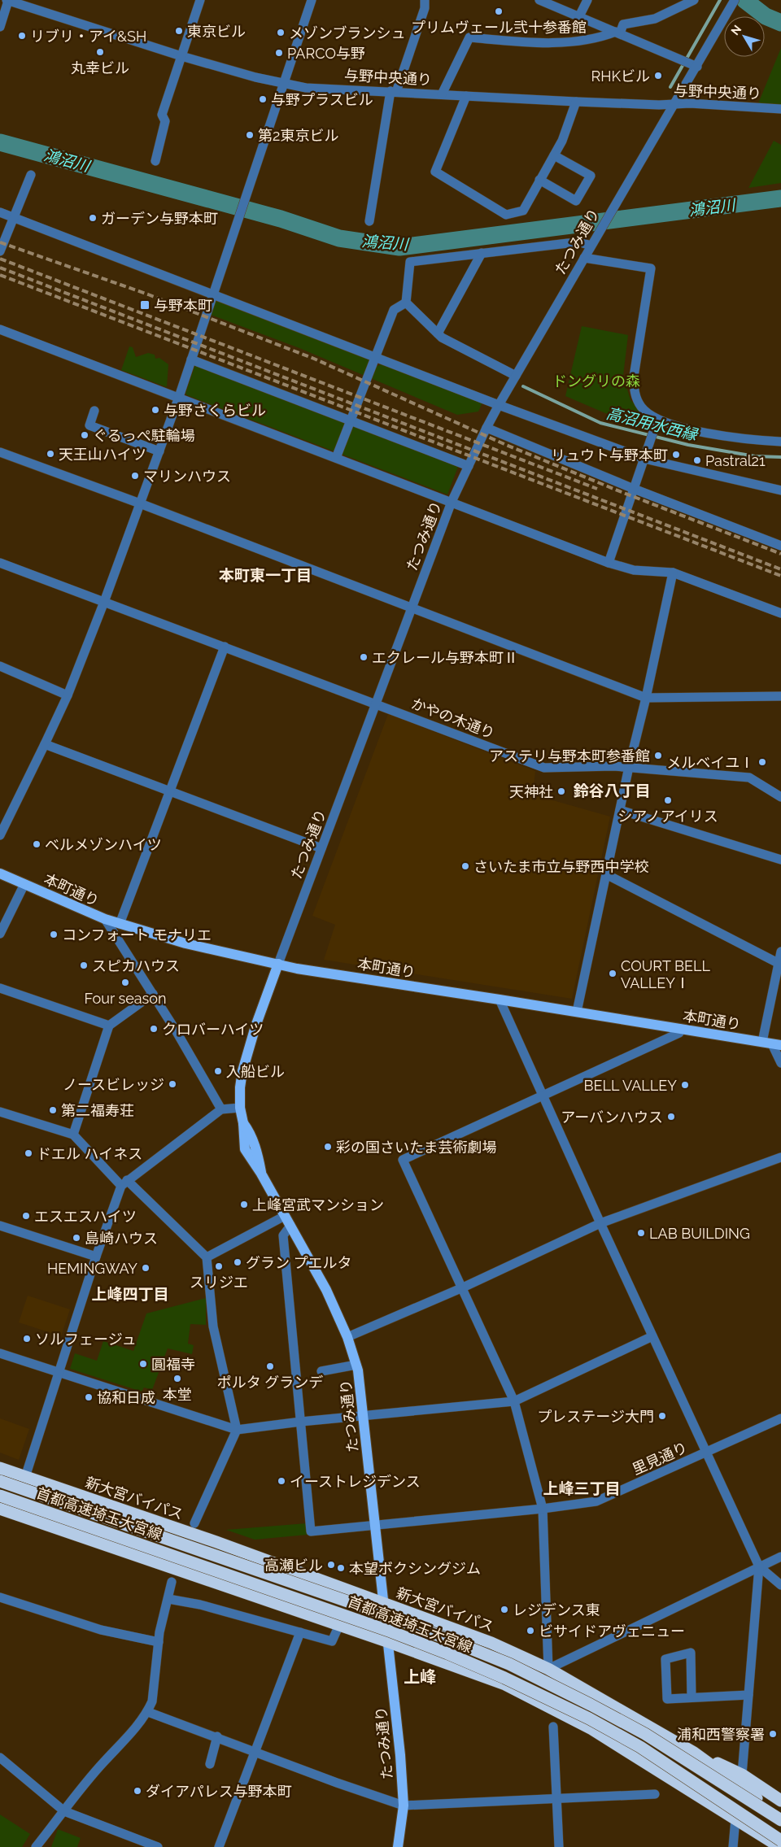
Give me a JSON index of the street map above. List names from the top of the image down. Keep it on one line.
{"streets":{"highway":["新大宮バイパス","首都高速埼玉大宮線"],"main road":["たつみ通り","本町通り"],"street":["与野中央通り","かやの木通り","里見通り"]},"crossings":[["与野中央通り","たつみ通り"],["たつみ通り","かやの木通り"],["たつみ通り","本町通り"],["たつみ通り","里見通り"],["たつみ通り","新大宮バイパス"]],"districts":["本町東一丁目","鈴谷八丁目","上峰四丁目","上峰三丁目","上峰"],"water":["鴻沼川","高沼用水西縁"],"parks":["ドングリの森"],"places":{"other":["プリムヴェール弐十参番館","東京ビル","メゾンブランシュ","リブリ・アイ&SH","丸幸ビル","PARCO与野","RHKビル","与野プラスビル","第2東京ビル","ガーデン与野本町","与野さくらビル","ぐるっぺ駐輪場","天王山ハイツ","リュウト与野本町","Pastral21","マリンハウス","エクレール与野本町Ⅱ","アステリ与野本町参番館","メルベイユⅠ","天神社","シアノアイリス","ベルメゾンハイツ","さいたま市立与野西中学校","コンフォート モナリエ","スピカハウス","COURT BELL VALLEYⅠ","Four season","クロバーハイツ","入船ビル","ノースビレッジ","BELL VALLEY","第二福寿荘","アーバンハウス","彩の国さいたま芸術劇場","ドエル ハイネス","上峰宮武マンション","エスエスハイツ","LAB BUILDING","島崎ハウス","グラン プエルタ","スリジエ","HEMINGWAY","ソルフェージュ","圓福寺","ポルタ グランデ","本堂","協和日成","プレステージ大門","イーストレジデンス","高瀬ビル","本望ボクシングジム","レジデンス東","ビサイドアヴェニュー","浦和西警察署","ダイアパレス与野本町"],"transit":["与野本町"]},"north":"top left"}
